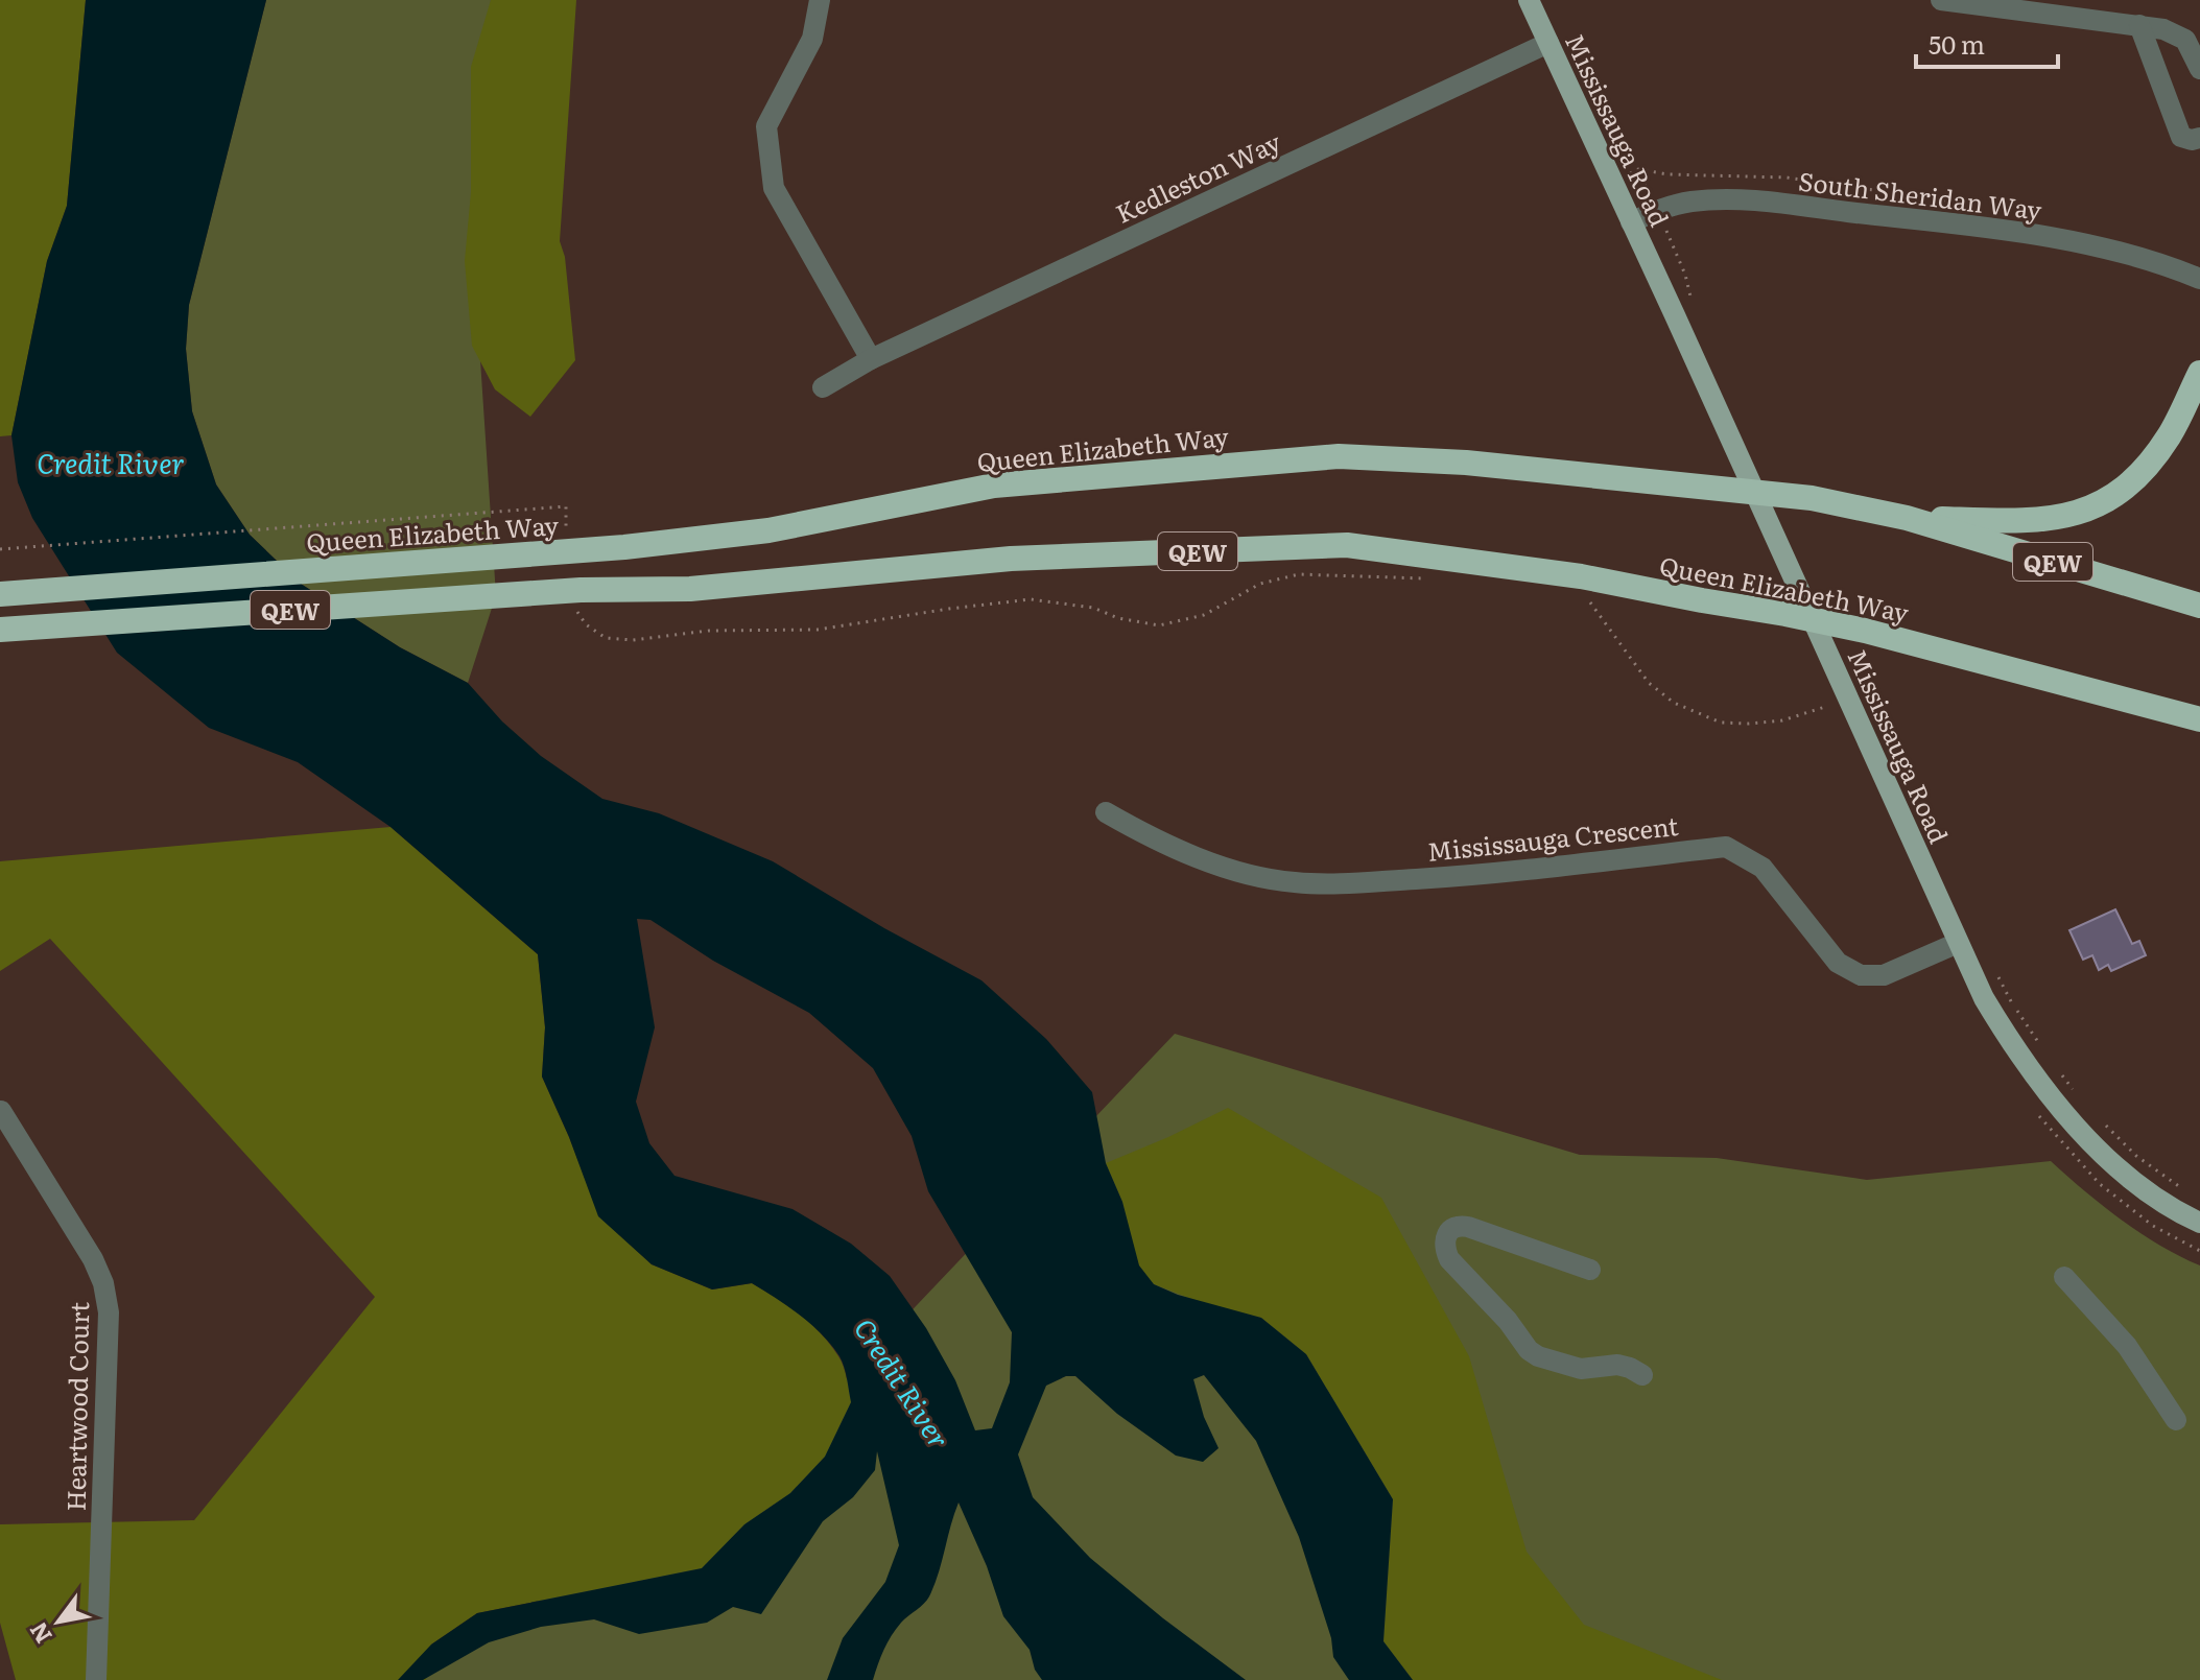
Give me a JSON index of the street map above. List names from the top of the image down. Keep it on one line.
{"streets":{"highway":["Queen Elizabeth Way","QEW"],"main road":["Mississauga Road"],"street":["Kedleston Way","South Sheridan Way","Mississauga Crescent","Heartwood Court"]},"crossings":[["Mississauga Road","Kedleston Way"],["Mississauga Road","South Sheridan Way"],["Mississauga Road","Mississauga Crescent"]],"water":["Credit River"],"scale_bar":"50 m","north":"bottom left"}
